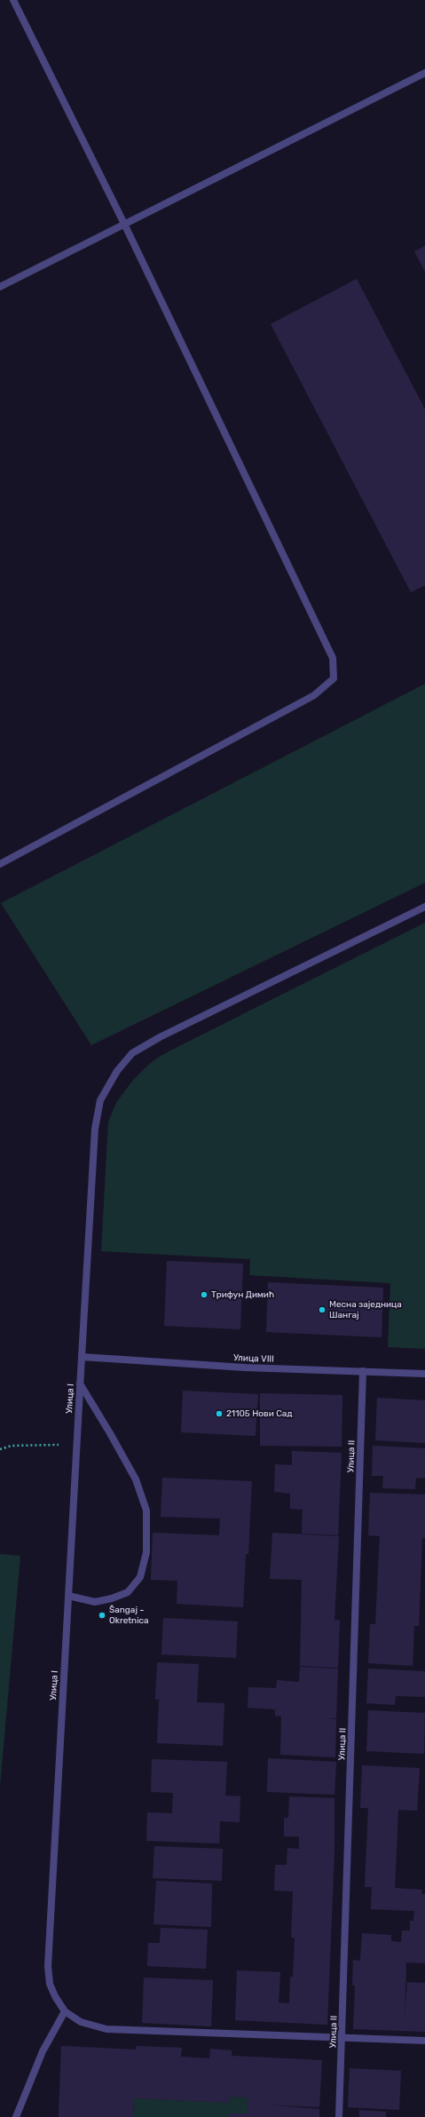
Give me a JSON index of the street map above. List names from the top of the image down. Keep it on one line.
{"streets":{"street":["Улица VIII","Улица I","Улица II"]},"crossings":[["Улица VIII","Улица I"],["Улица VIII","Улица II"],["Улица I","Улица II"]],"places":["Трифун Димић","Месна заједница Шангај","21105 Нови Сад","Šangaj - Okretnica"]}
